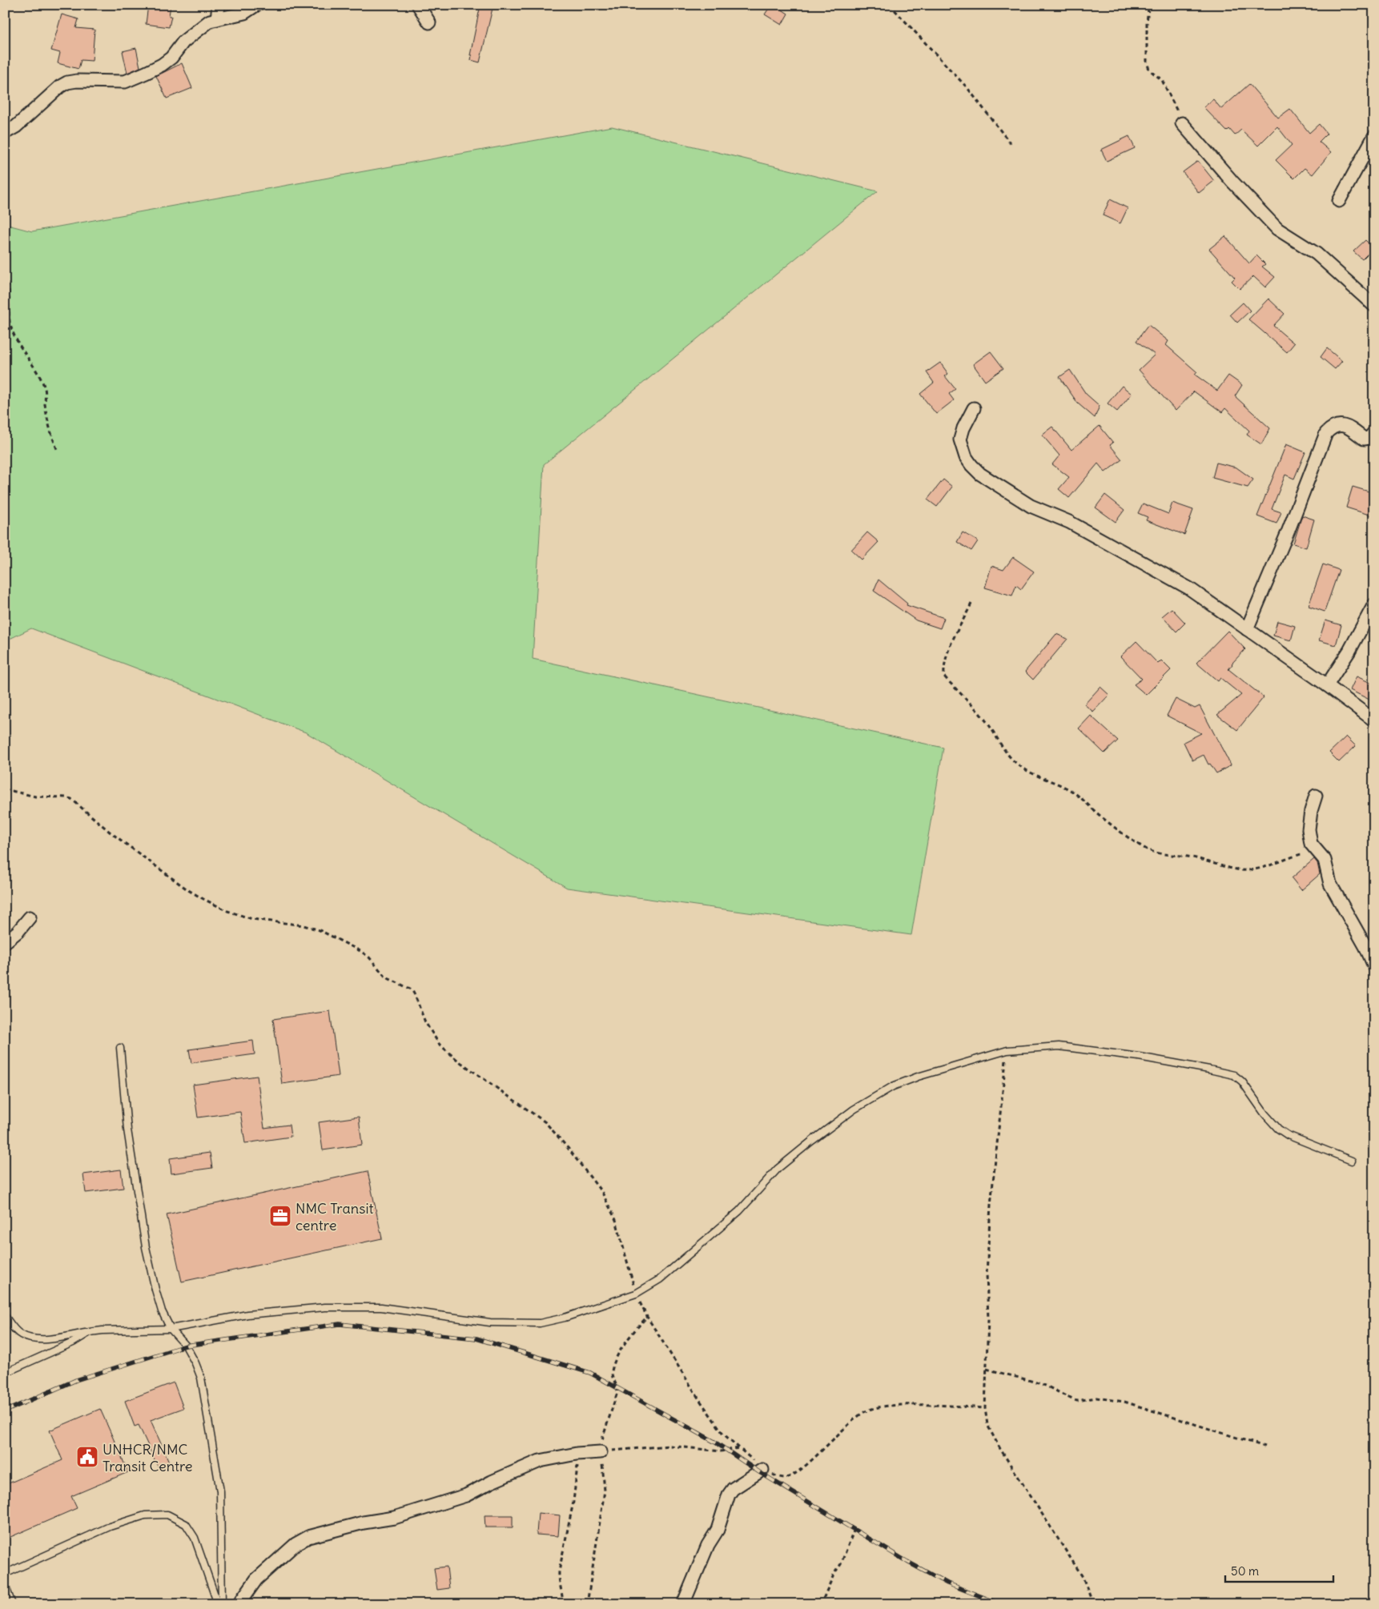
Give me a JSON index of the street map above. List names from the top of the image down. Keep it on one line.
{"places":{"office":["NMC Transit centre"],"public building":["UNHCR/NMC Transit Centre"]},"scale_bar":"50 m"}
